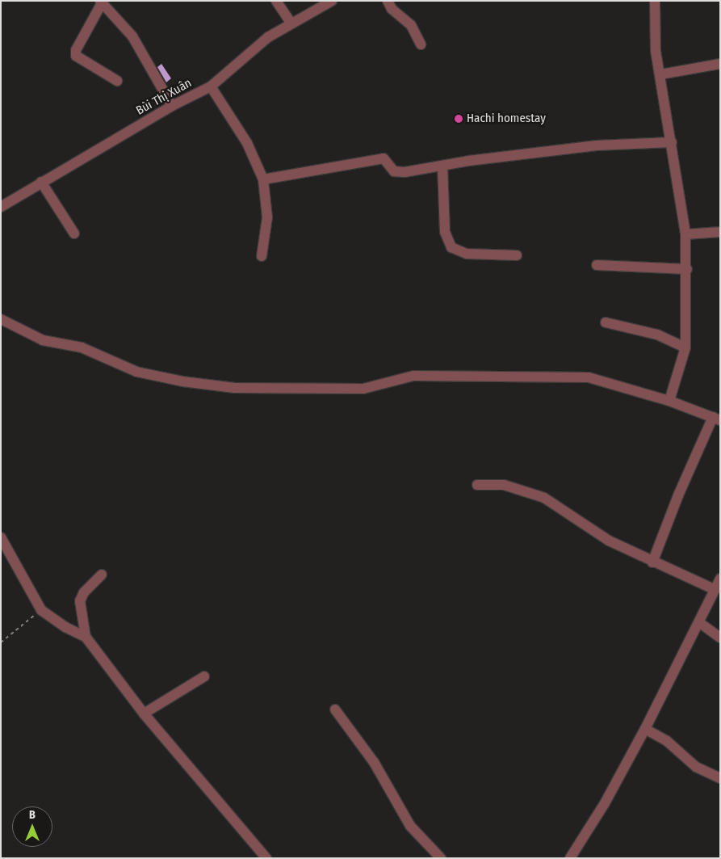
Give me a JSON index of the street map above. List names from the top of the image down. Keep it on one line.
{"streets":{"street":["Bùi Thị Xuân"]},"places":["Hachi homestay"],"north":"top"}
